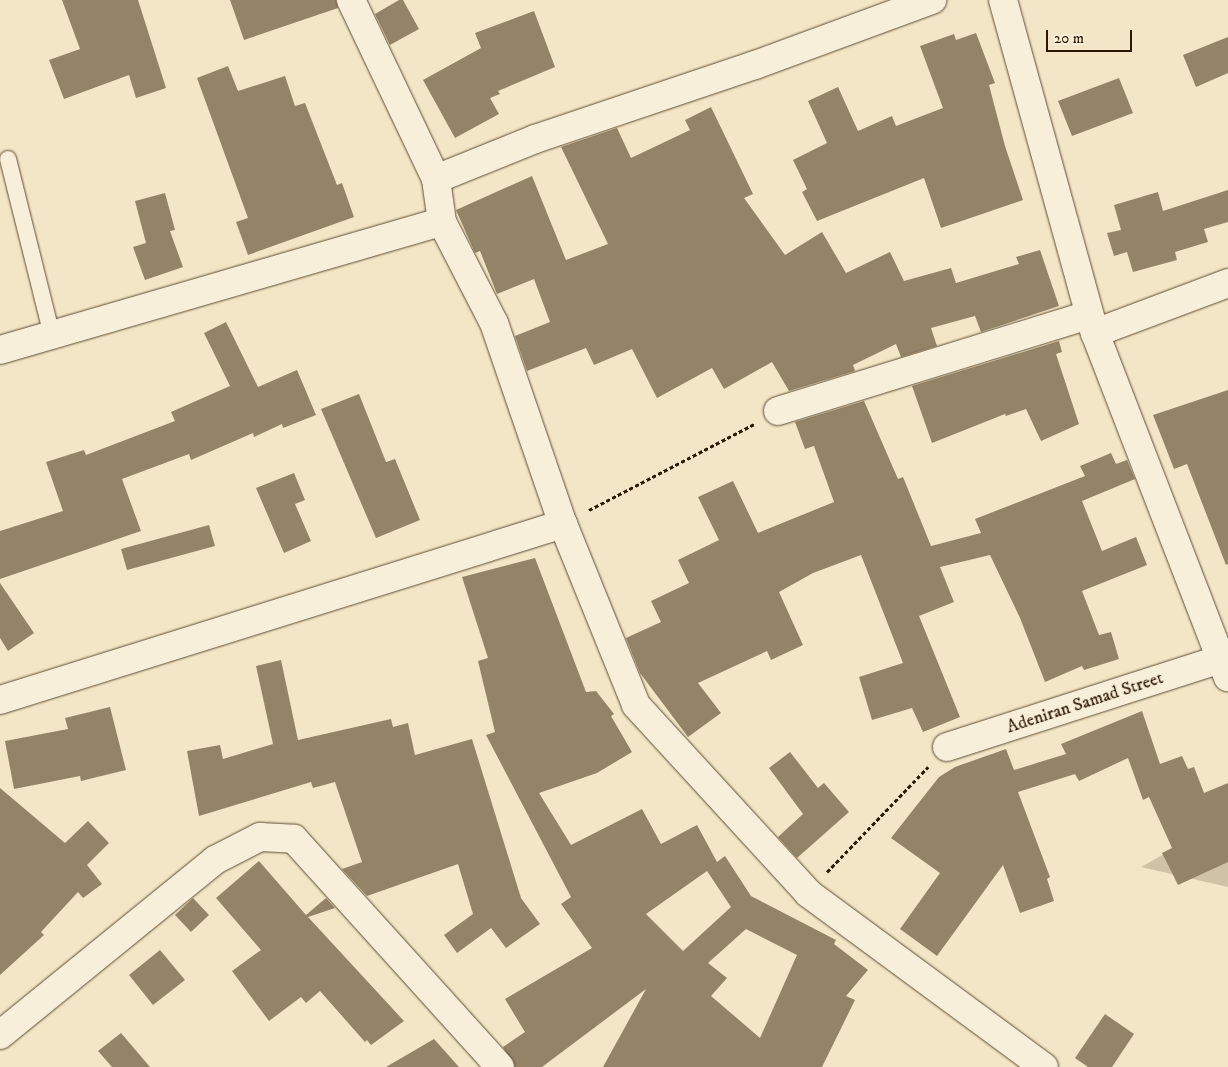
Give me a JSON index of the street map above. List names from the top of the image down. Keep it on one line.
{"streets":{"street":["Adeniran Samad Street"]},"scale_bar":"20 m"}
